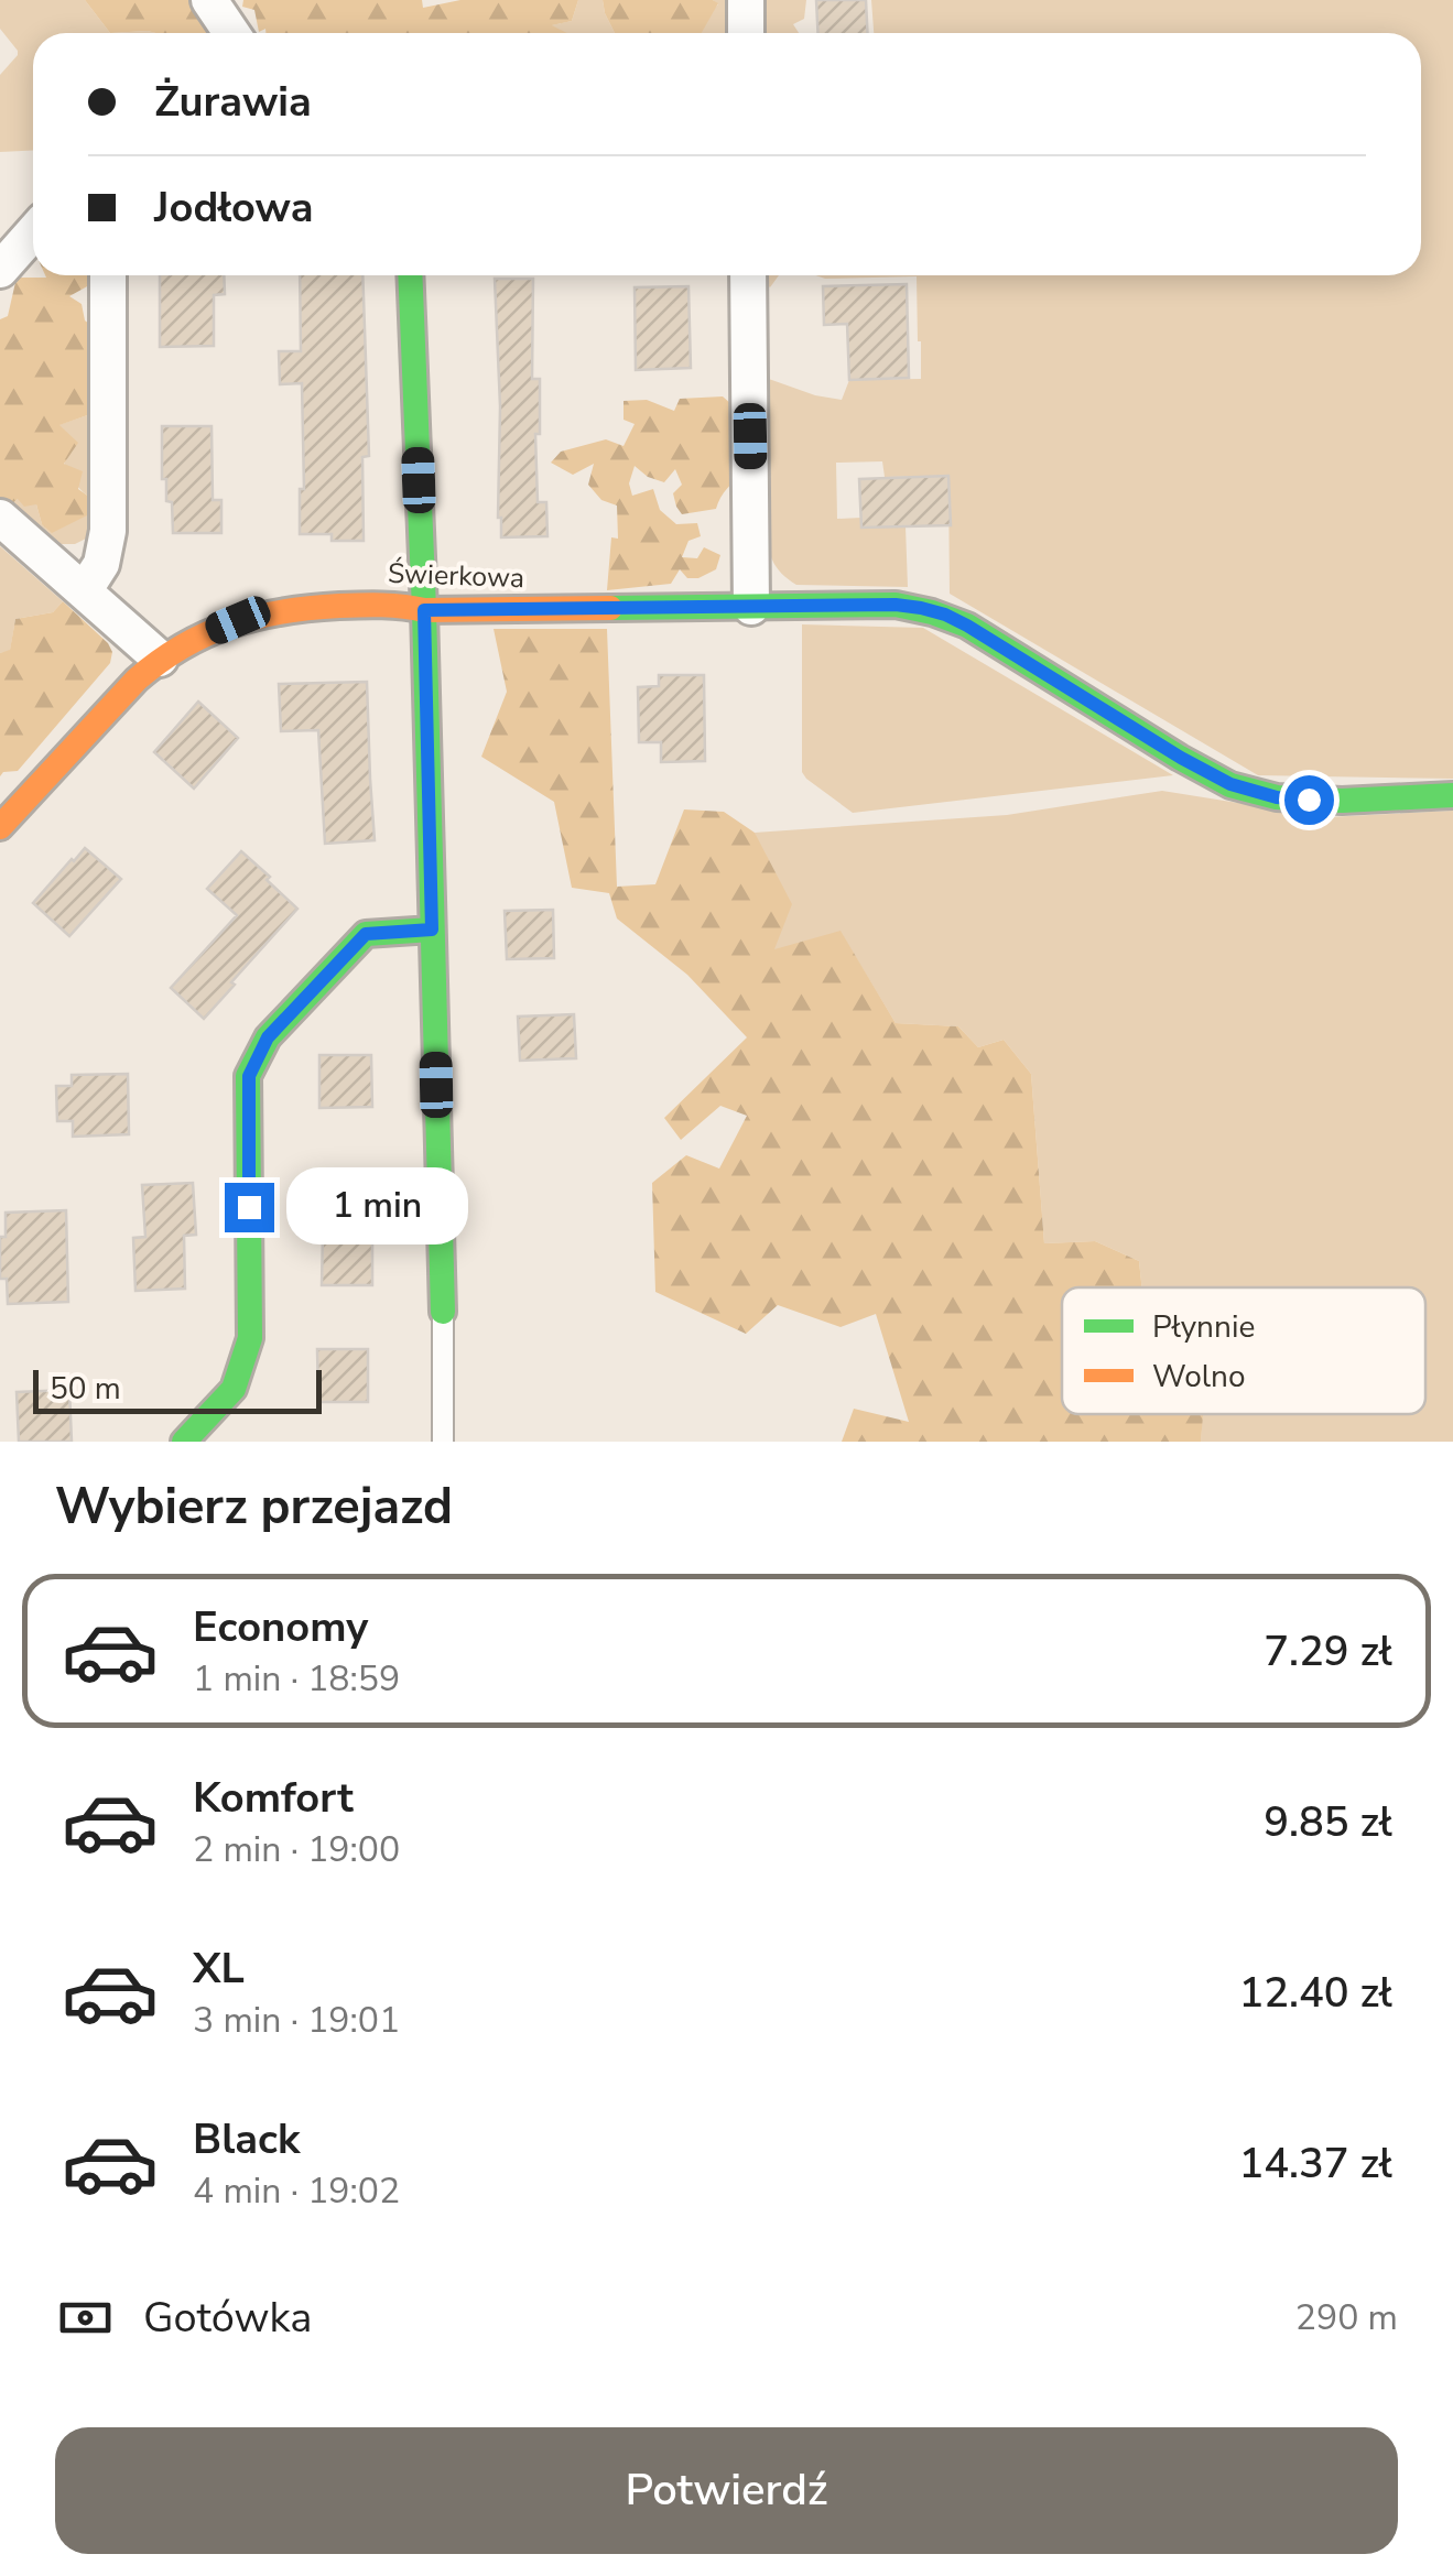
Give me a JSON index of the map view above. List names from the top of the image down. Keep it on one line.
{"streets":{"street":["Świerkowa"]},"legend":["Płynnie","Wolno"],"scale_bar":"50 m","page":{"banner":["Żurawia","Jodłowa"],"bubble":"1 min","scale":"50 m","heading":"Wybierz przejazd","list":[{"name":"Economy","note":"1 min · 18:59","value":"7.29 zł"},{"name":"Komfort","note":"2 min · 19:00","value":"9.85 zł"},{"name":"XL","note":"3 min · 19:01","value":"12.40 zł"},{"name":"Black","note":"4 min · 19:02","value":"14.37 zł"}],"pay":["Gotówka","290 m"],"buttons":"Potwierdź"}}
